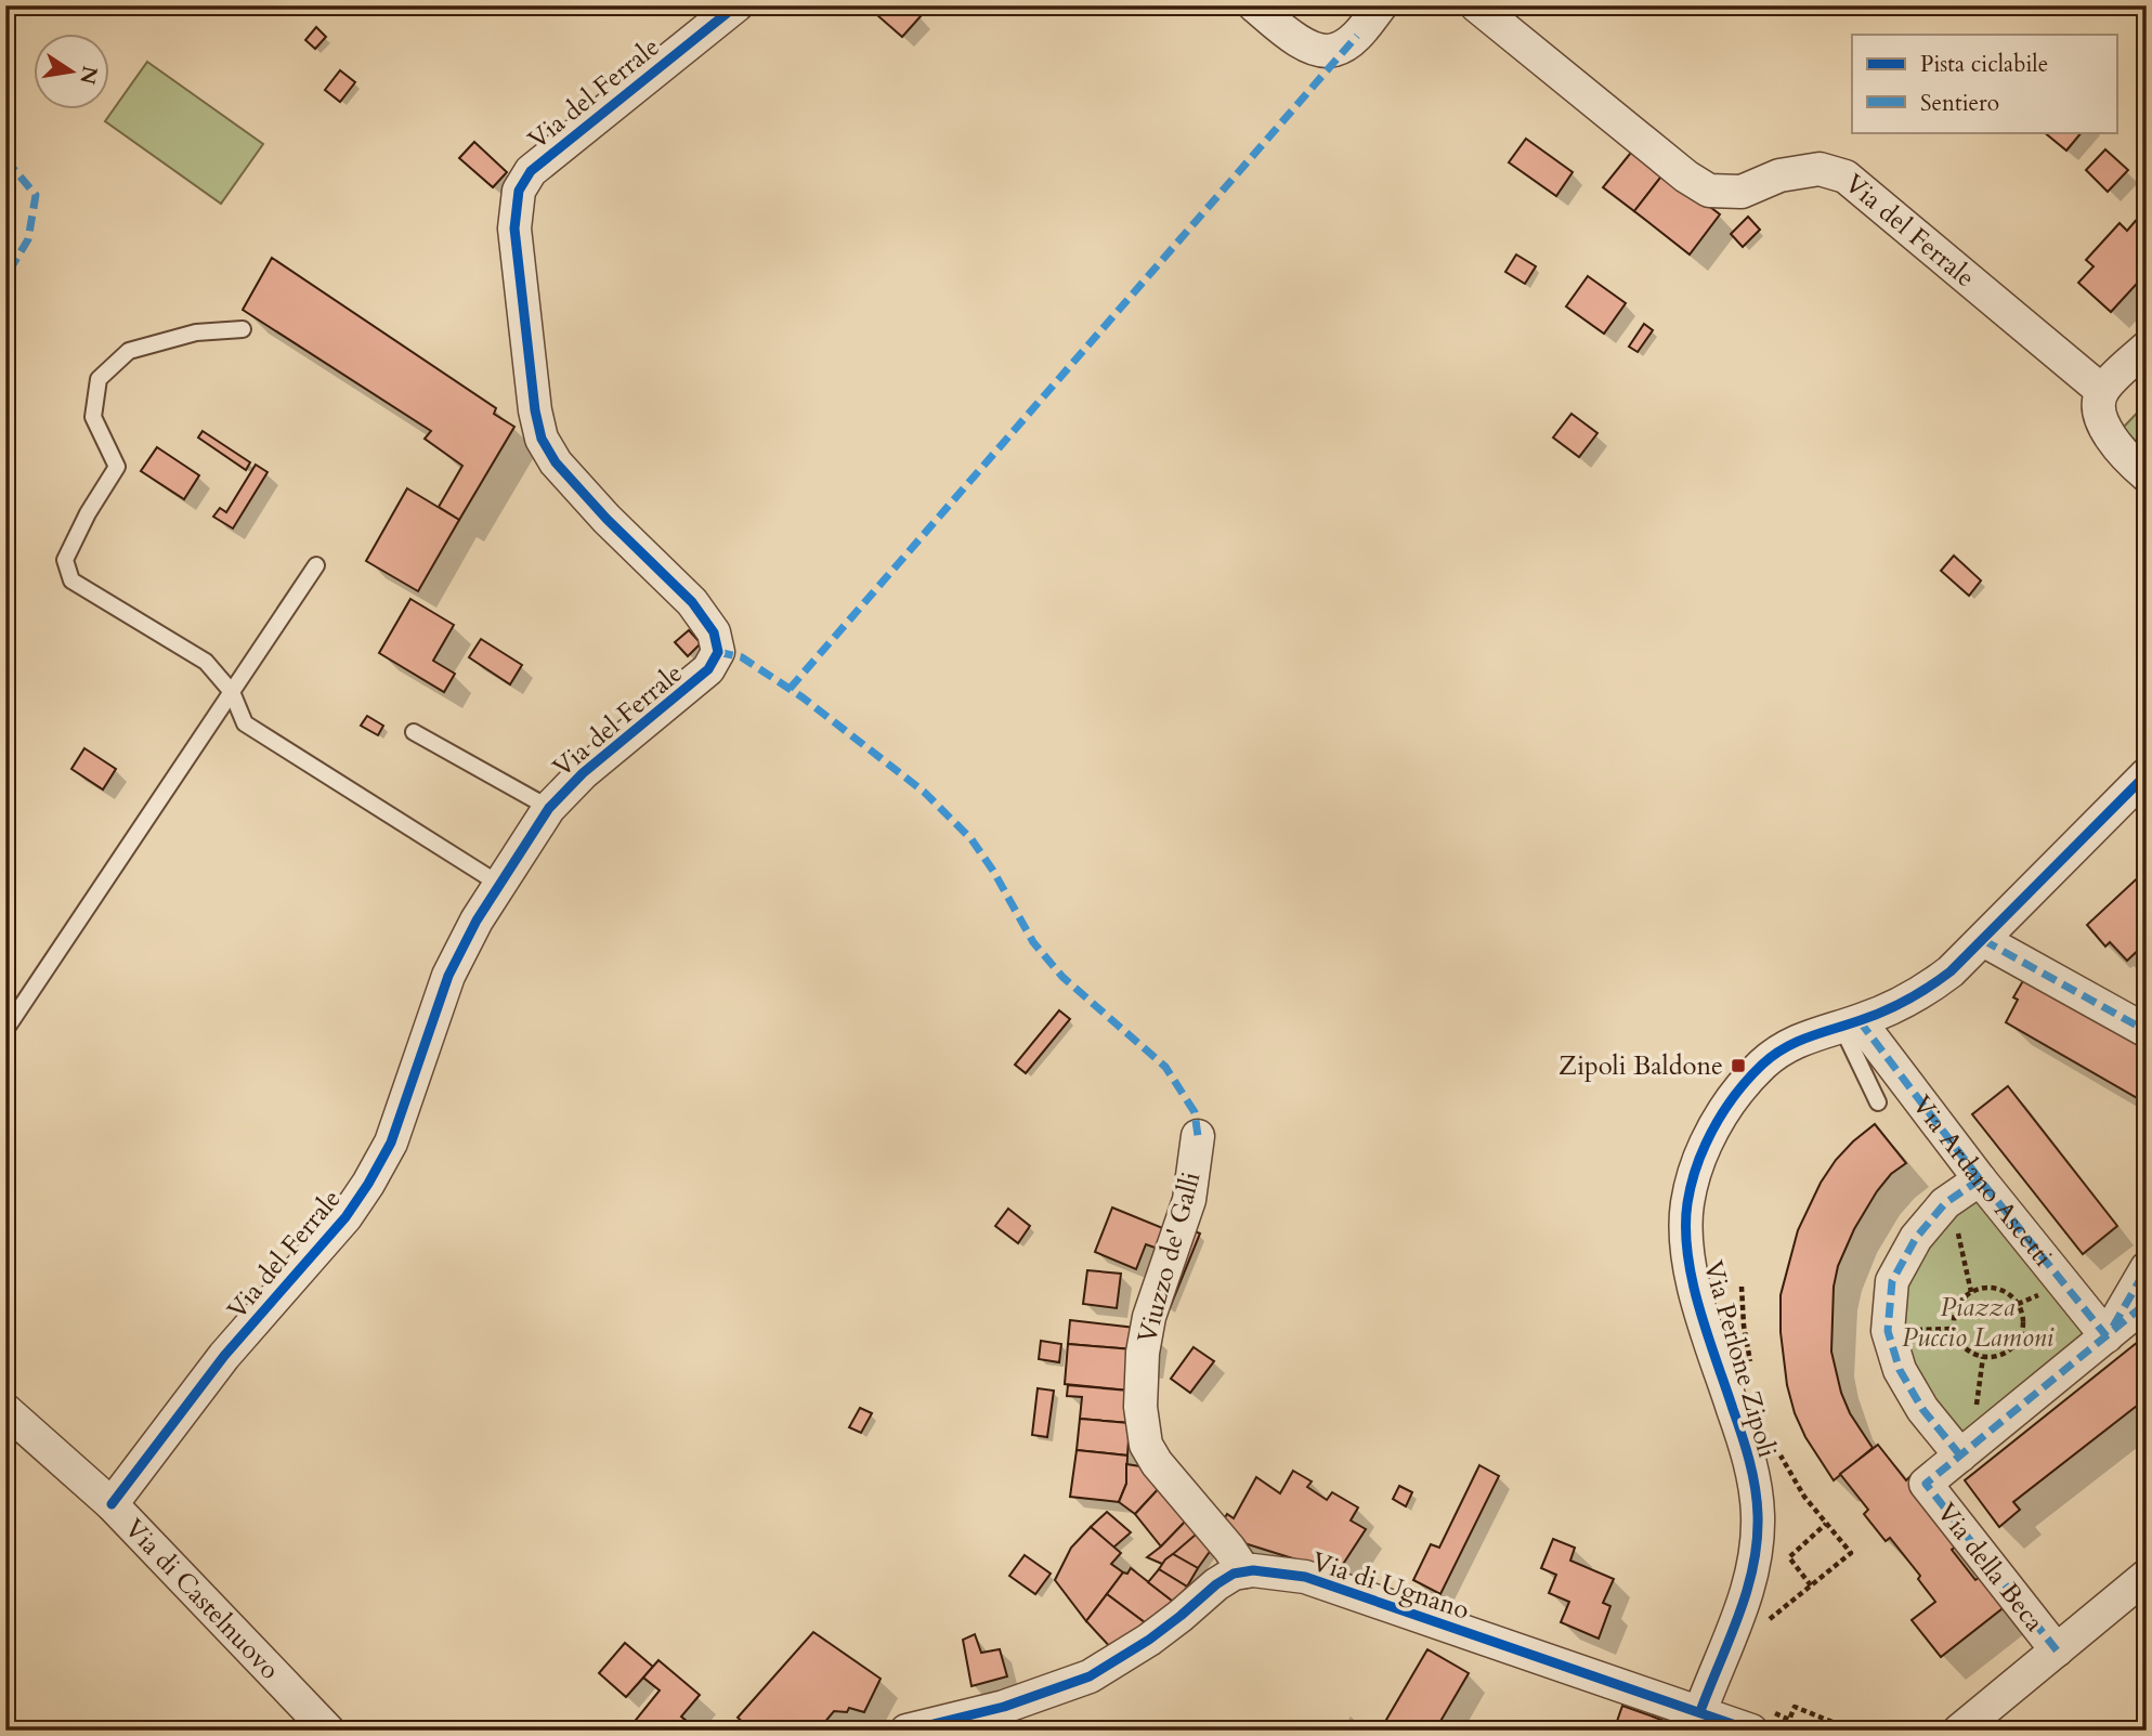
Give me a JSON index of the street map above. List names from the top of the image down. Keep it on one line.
{"streets":{"street":["Via del Ferrale","Via Ardano Ascetti","Viuzzo de' Galli","Via Perlone Zipoli","Via della Beca","Via di Ugnano","Via di Castelnuovo"]},"crossings":[["Via del Ferrale","Via di Castelnuovo"],["Via Ardano Ascetti","Via Perlone Zipoli"],["Viuzzo de' Galli","Via di Ugnano"],["Via Perlone Zipoli","Via di Ugnano"]],"parks":["Piazza Puccio Lamoni"],"places":{"transit":["Zipoli Baldone"]},"legend":["Pista ciclabile","Sentiero"],"north":"right"}
